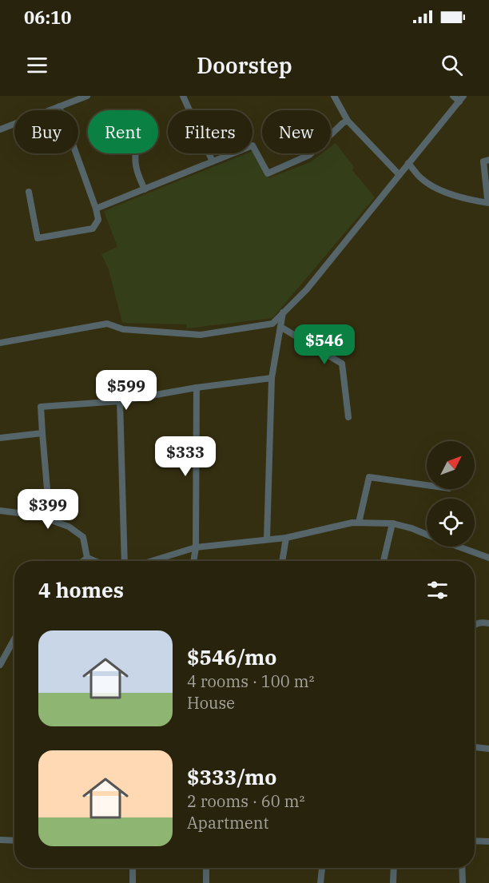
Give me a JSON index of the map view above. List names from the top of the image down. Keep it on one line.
{"north":"top right","page":{"status":"06:10","header":"Doorstep","chip":["Buy","Rent","Filters","New"],"price":["$546","$599","$333","$399"],"heading":"4 homes","list":[{"name":"$546/mo","note":"4 rooms · 100 m² · House"},{"name":"$333/mo","note":"2 rooms · 60 m² · Apartment"}]}}
